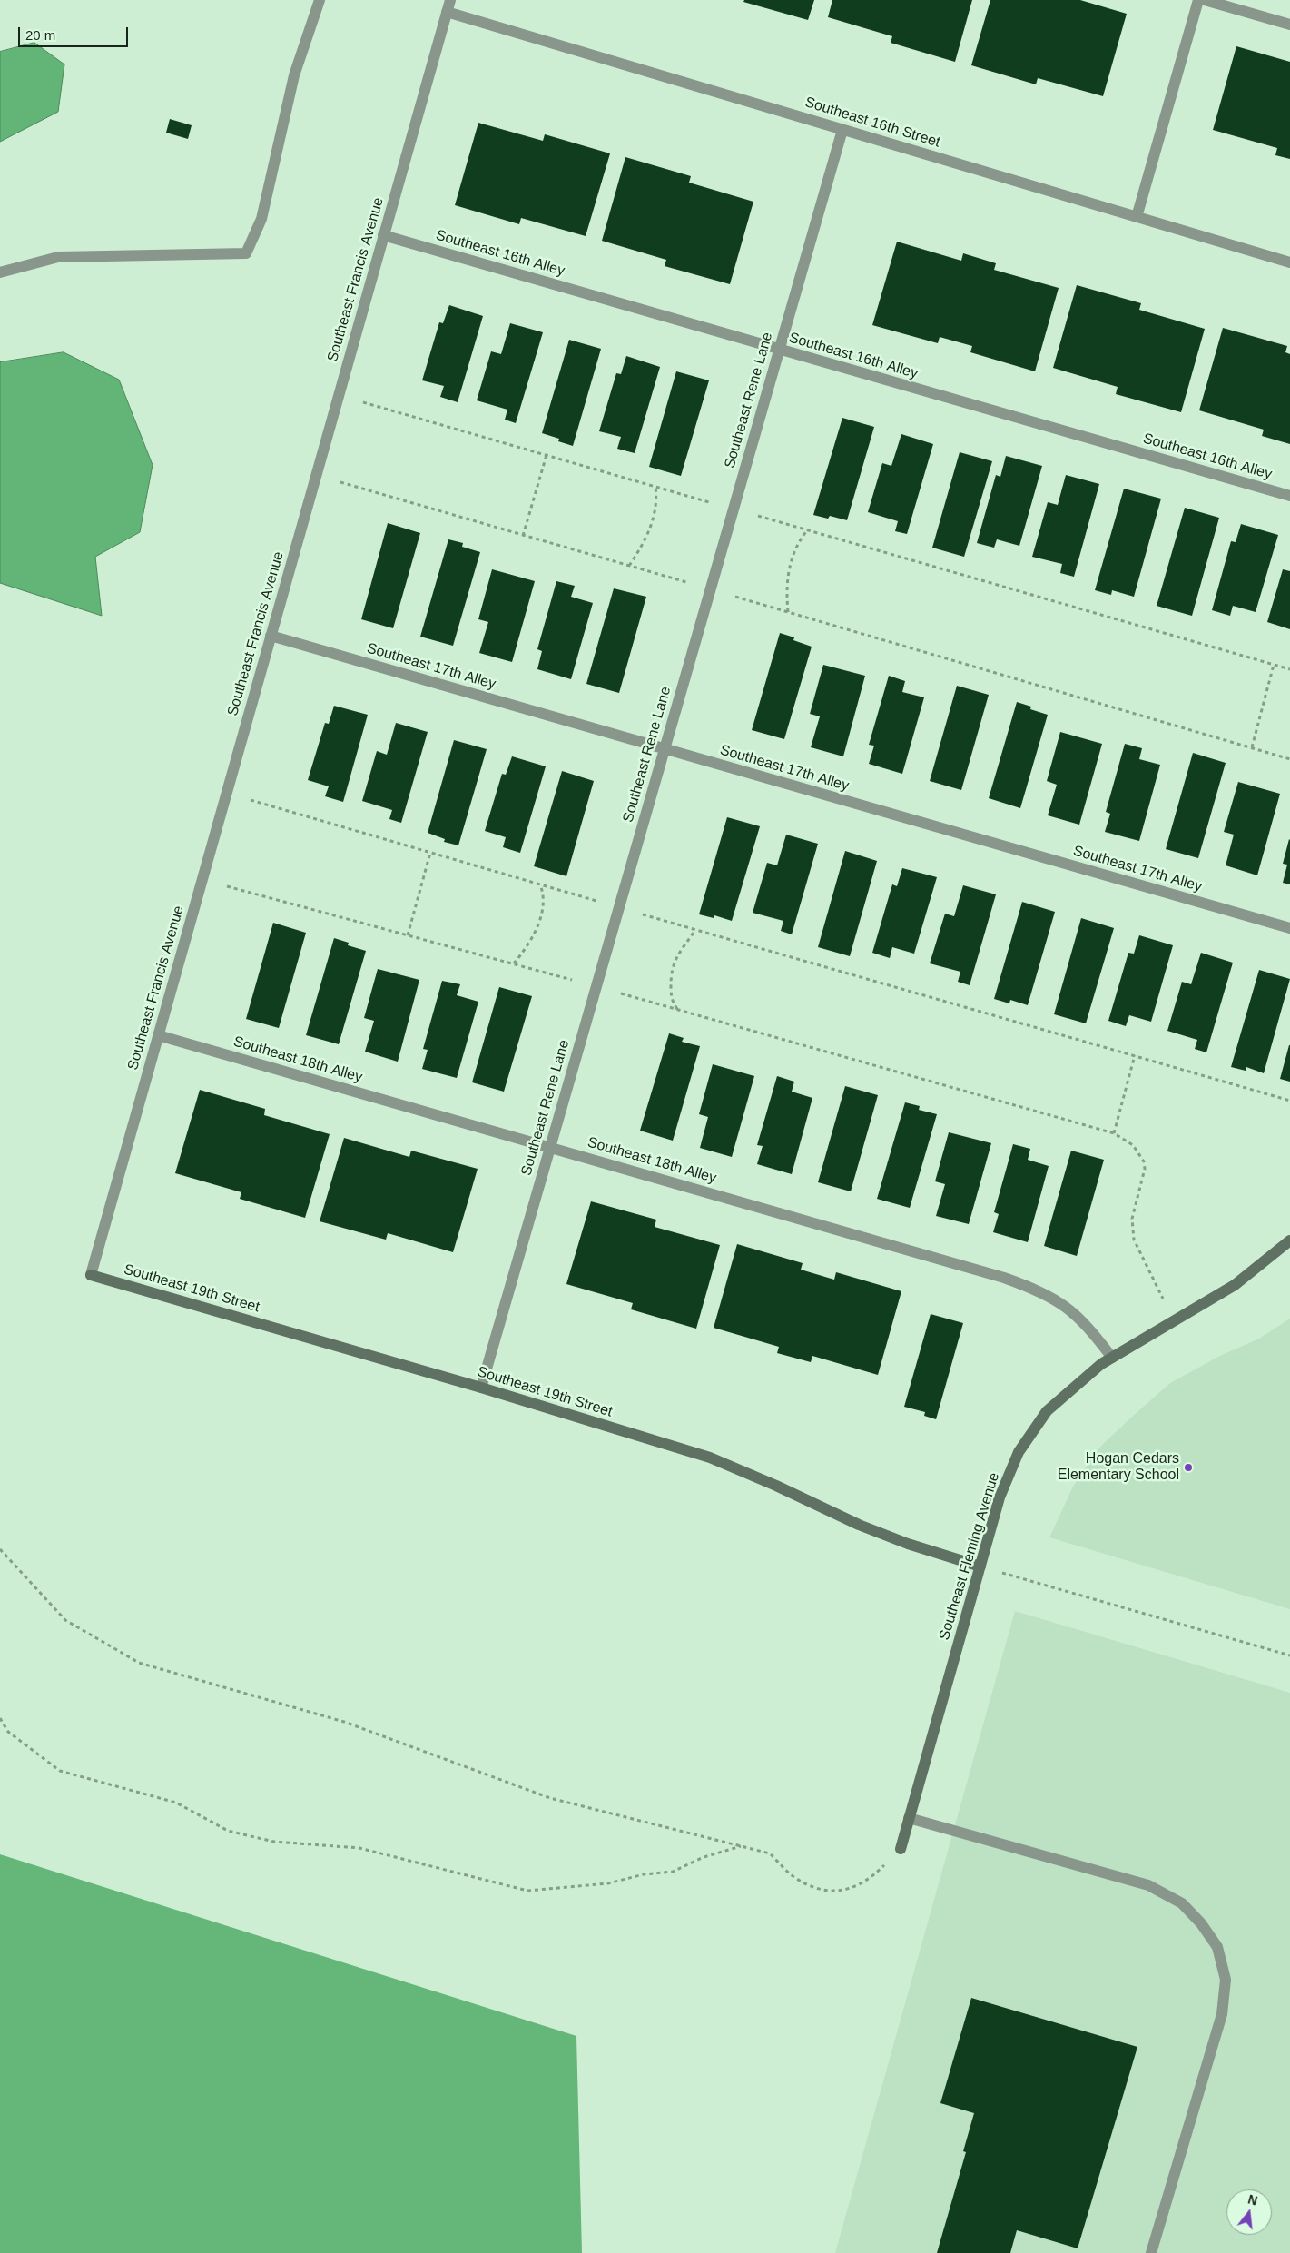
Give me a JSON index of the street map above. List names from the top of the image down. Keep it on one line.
{"streets":{"street":["Southeast 16th Street","Southeast 16th Alley","Southeast Francis Avenue","Southeast Rene Lane","Southeast 17th Alley","Southeast 18th Alley","Southeast 19th Street","Southeast Fleming Avenue"]},"crossings":[["Southeast 16th Street","Southeast Francis Avenue"],["Southeast 16th Street","Southeast Rene Lane"],["Southeast 16th Alley","Southeast Francis Avenue"],["Southeast 16th Alley","Southeast Rene Lane"],["Southeast Francis Avenue","Southeast 17th Alley"],["Southeast Francis Avenue","Southeast 18th Alley"],["Southeast Francis Avenue","Southeast 19th Street"],["Southeast Rene Lane","Southeast 17th Alley"],["Southeast Rene Lane","Southeast 18th Alley"],["Southeast Rene Lane","Southeast 19th Street"],["Southeast 18th Alley","Southeast Fleming Avenue"],["Southeast 19th Street","Southeast Fleming Avenue"]],"places":["Hogan Cedars Elementary School"],"scale_bar":"20 m","north":"top"}
